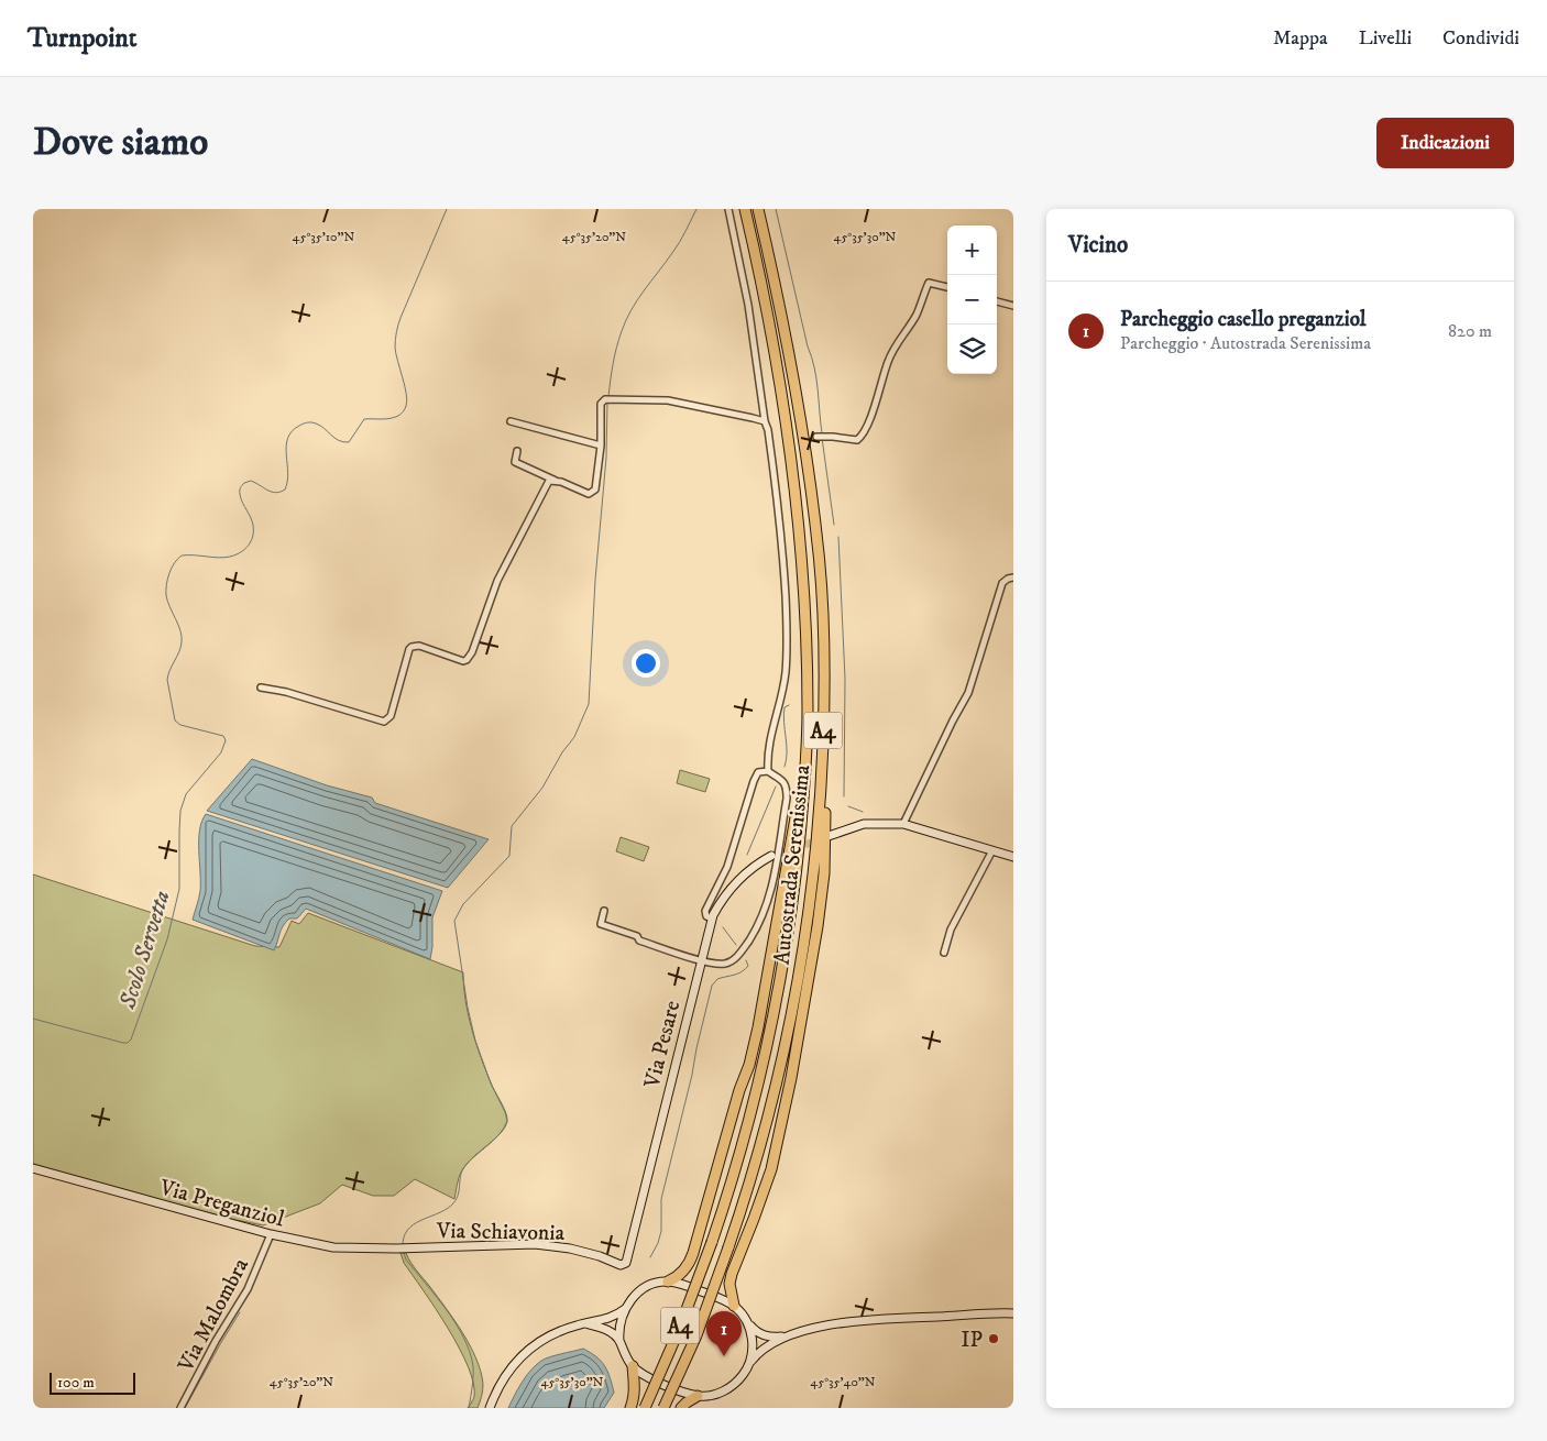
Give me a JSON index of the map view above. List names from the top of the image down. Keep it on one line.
{"streets":{"highway":["A4","Autostrada Serenissima"],"street":["Via Pesare","Via Preganziol","Via Schiavonia","Via Malombra"]},"crossings":[["Via Pesare","Via Schiavonia"],["Via Preganziol","Via Schiavonia"],["Via Preganziol","Via Malombra"]],"water":["Scolo Servetta"],"places":["IP"],"scale_bar":"100 m","page":{"header":"Turnpoint","nav":["Mappa","Livelli","Condividi"],"buttons":"Indicazioni","title":"Dove siamo","heading":"Vicino","map_buttons":["+","−"],"list":[{"mark":"1","name":"Parcheggio casello preganziol","note":"Parcheggio · Autostrada Serenissima","value":"820 m"}],"pins":"1","scale":"100 m"},"coordinates":["45°35'10\"N","45°35'20\"N","45°35'30\"N","45°35'40\"N"]}
